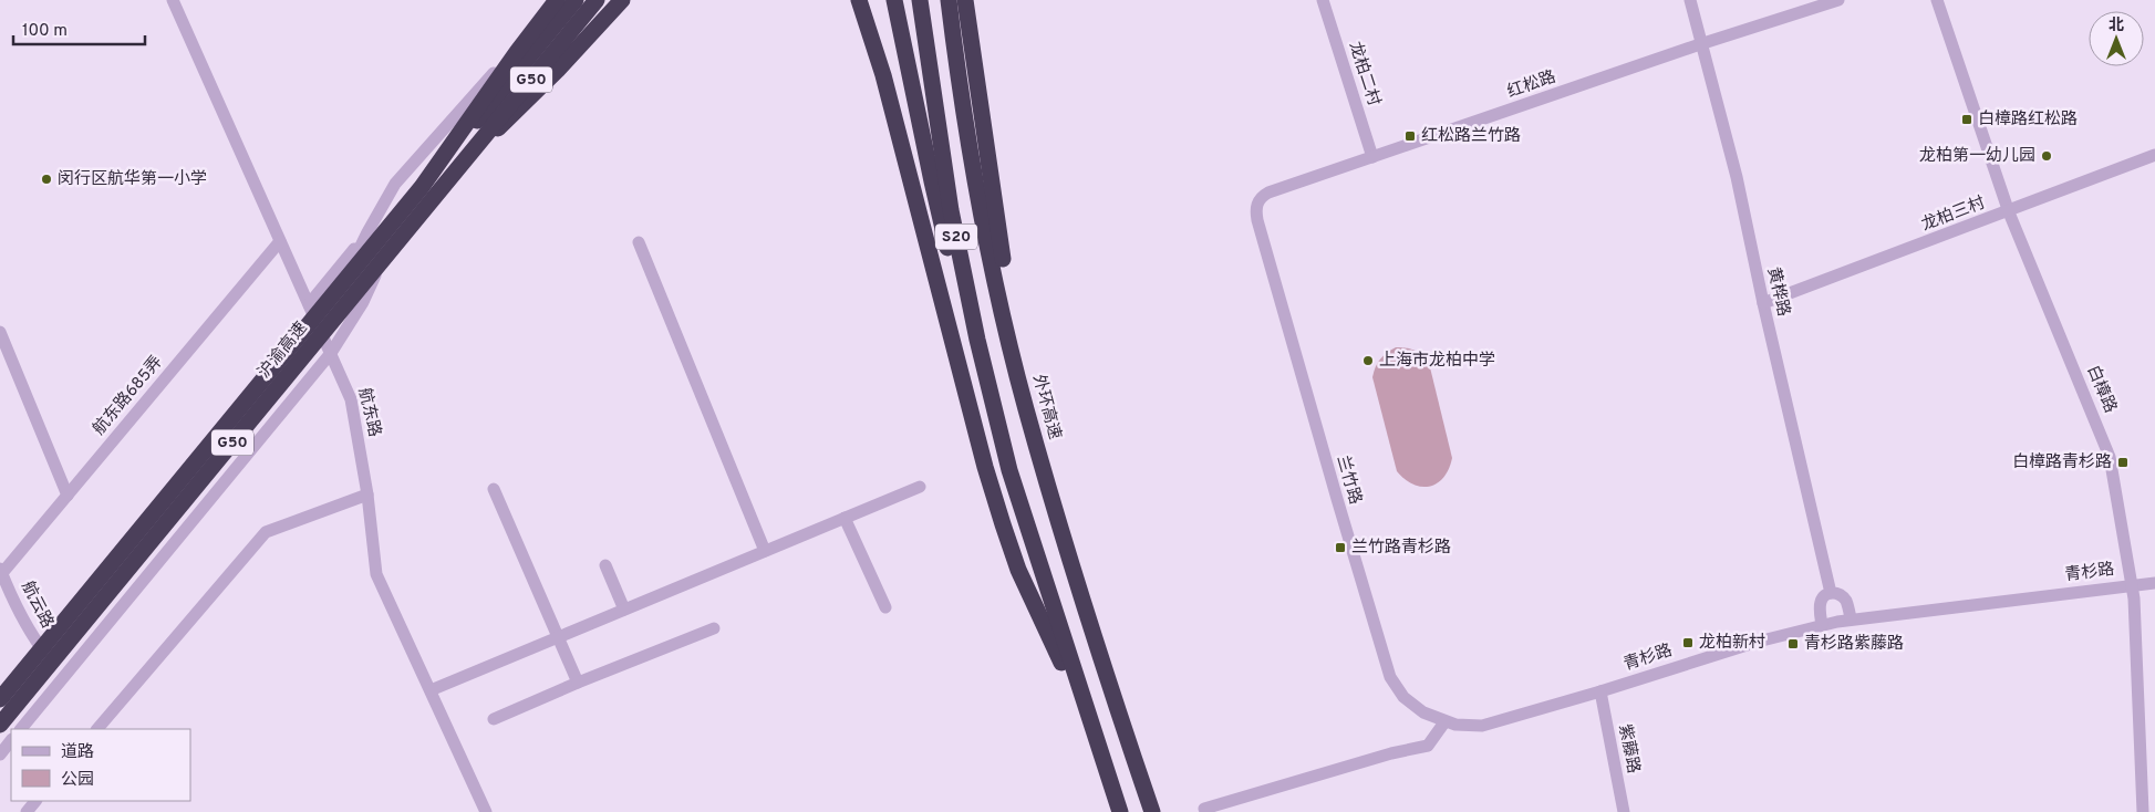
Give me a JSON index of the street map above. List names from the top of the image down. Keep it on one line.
{"streets":{"highway":["G50","S20","沪渝高速","外环高速"],"street":["龙柏二村","红松路","龙柏三村","黄桦路","白樟路","航东路685弄","航东路","兰竹路","青杉路","航云路","紫藤路"]},"crossings":[["龙柏二村","红松路"],["红松路","黄桦路"],["红松路","兰竹路"],["龙柏三村","黄桦路"],["龙柏三村","白樟路"],["白樟路","青杉路"],["航东路685弄","航东路"],["航东路685弄","航云路"],["兰竹路","青杉路"],["青杉路","紫藤路"]],"places":{"transit":["白樟路红松路","红松路兰竹路","白樟路青杉路","兰竹路青杉路","龙柏新村","青杉路紫藤路"],"other":["龙柏第一幼儿园","闵行区航华第一小学","上海市龙柏中学"]},"legend":["道路","公园"],"scale_bar":"100 m","north":"top"}
